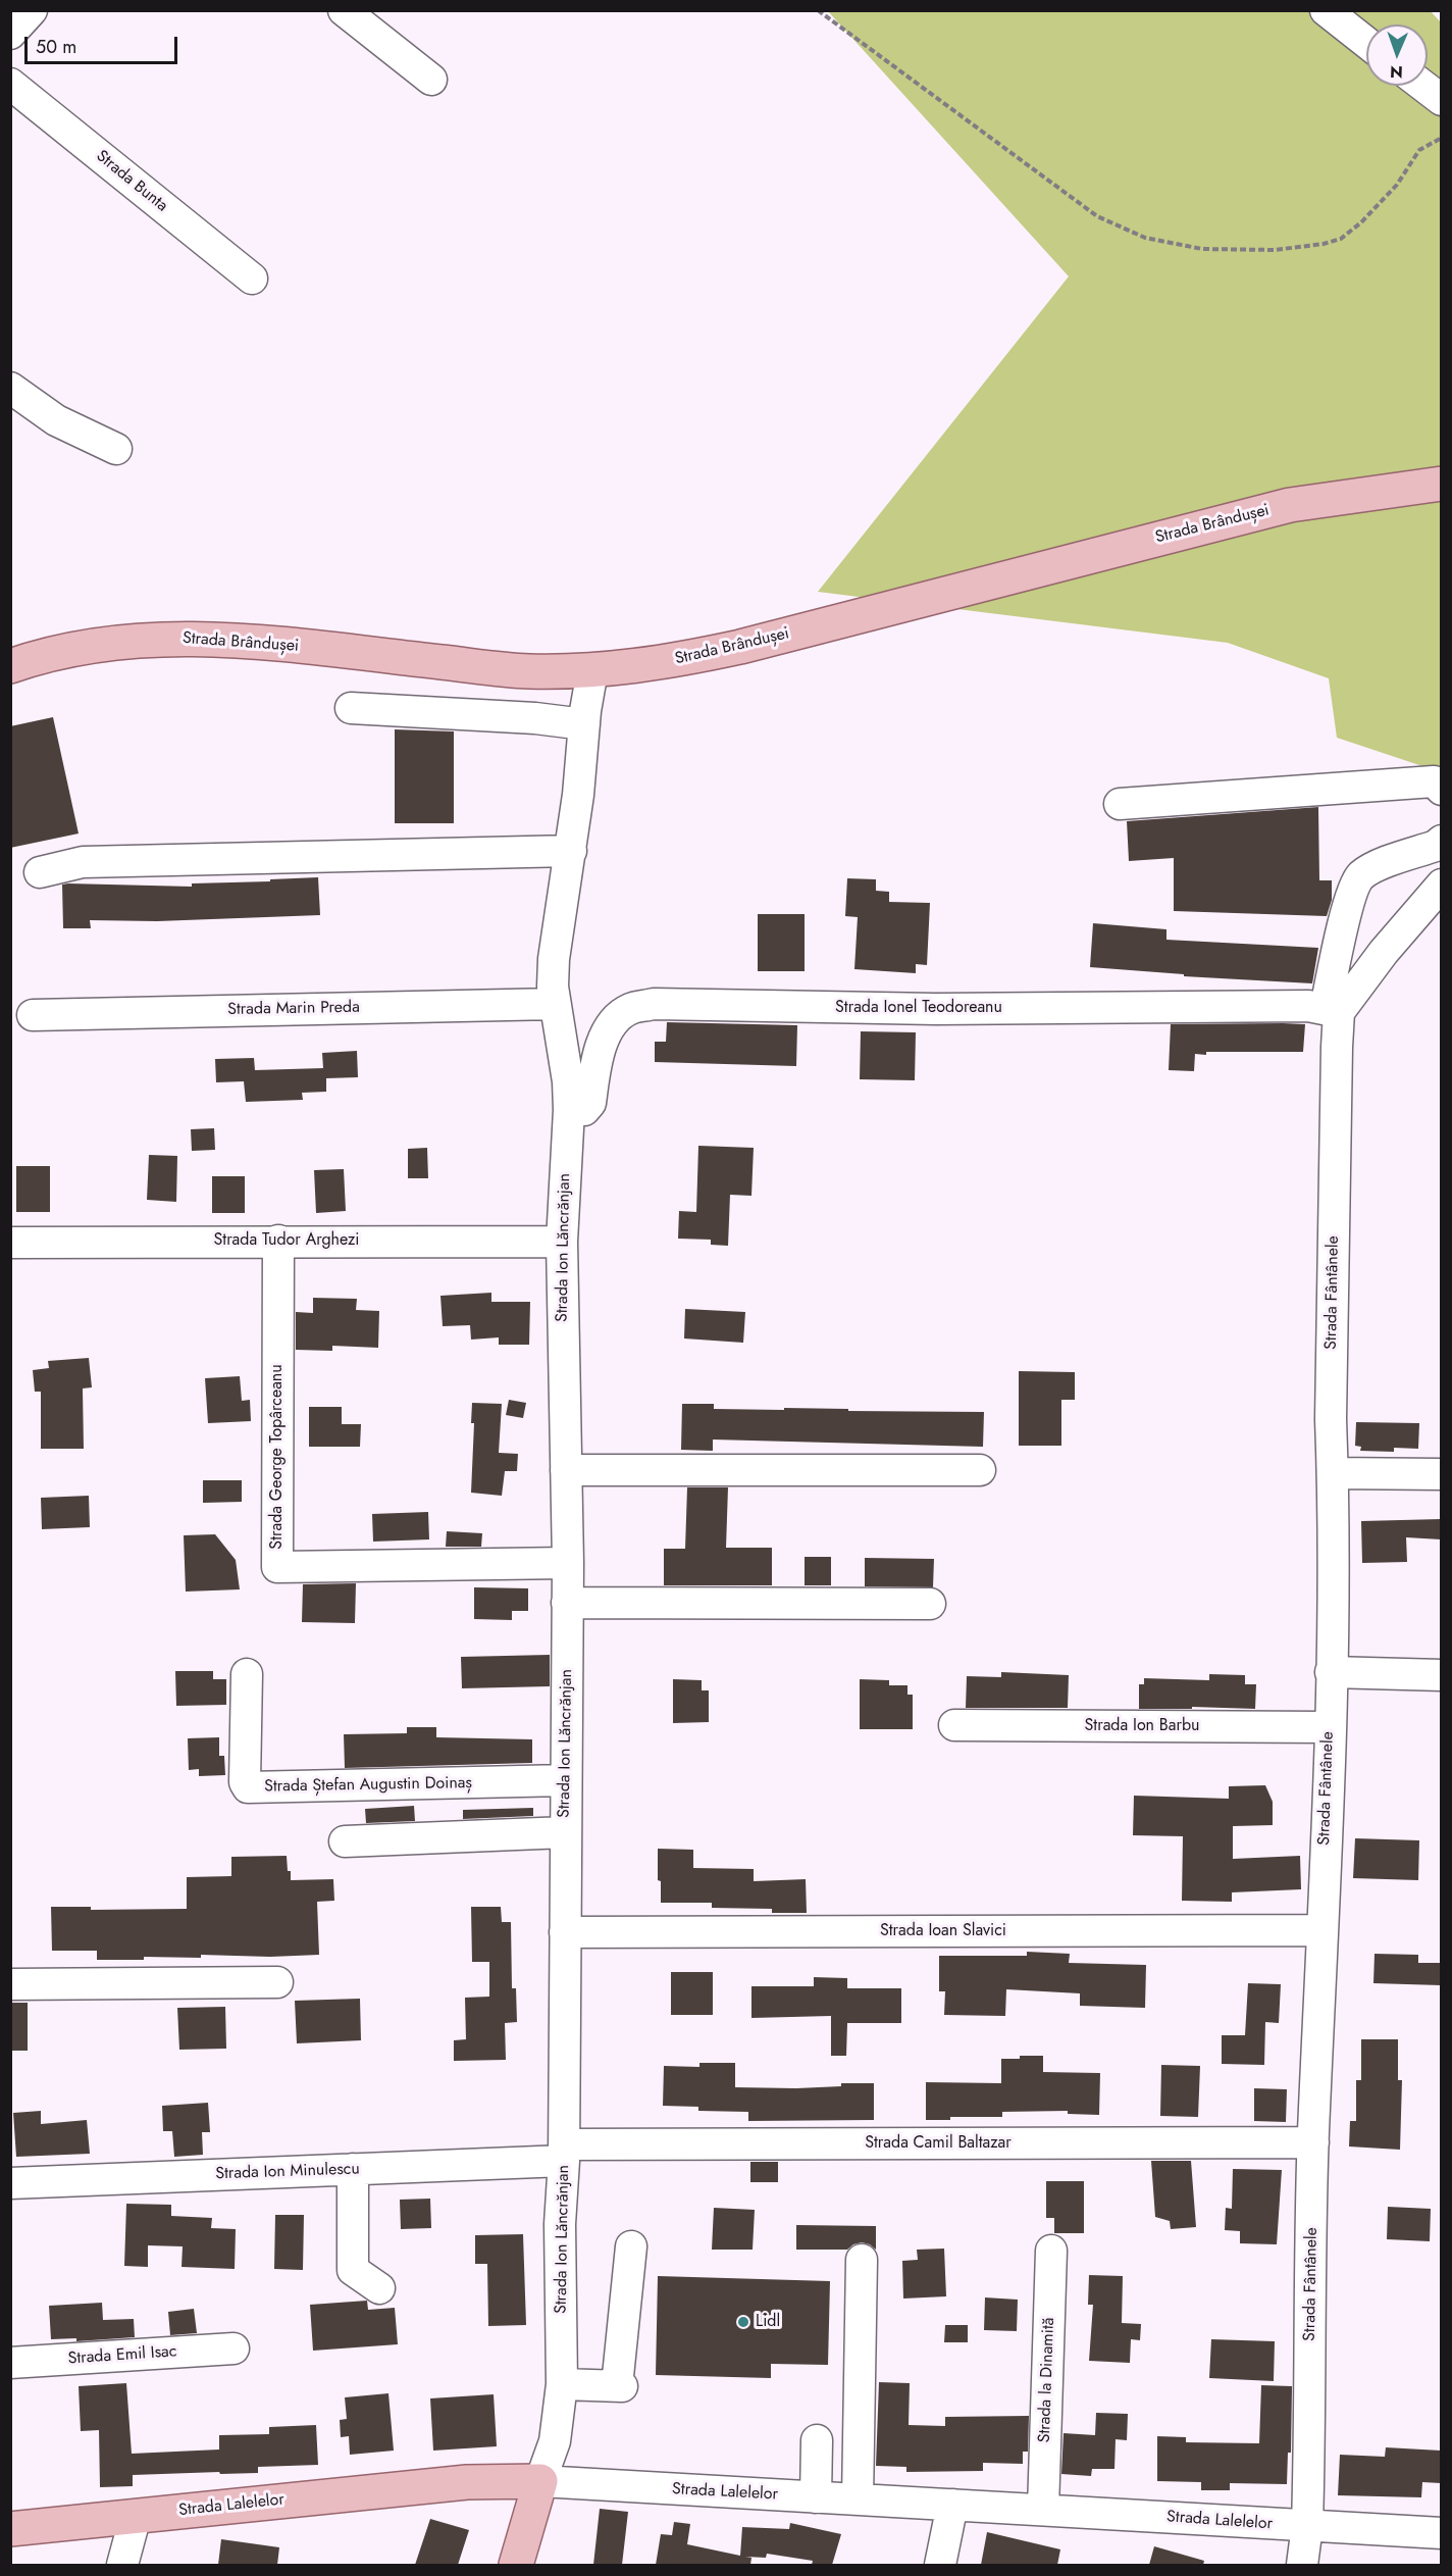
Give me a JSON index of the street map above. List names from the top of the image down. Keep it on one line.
{"streets":{"main road":["Strada Brândușei","Strada Lalelelor"],"street":["Strada Bunta","Strada Ionel Teodoreanu","Strada Marin Preda","Strada Tudor Arghezi","Strada Ion Lăncrănjan","Strada Fântânele","Strada George Topârceanu","Strada Ion Barbu","Strada Ștefan Augustin Doinaș","Strada Ioan Slavici","Strada Camil Baltazar","Strada Ion Minulescu","Strada Emil Isac","Strada la Dinamită"]},"crossings":[["Strada Brândușei","Strada Ion Lăncrănjan"],["Strada Ionel Teodoreanu","Strada Ion Lăncrănjan"],["Strada Ionel Teodoreanu","Strada Fântânele"],["Strada Marin Preda","Strada Ion Lăncrănjan"],["Strada Tudor Arghezi","Strada Ion Lăncrănjan"],["Strada Tudor Arghezi","Strada George Topârceanu"],["Strada Ion Lăncrănjan","Strada George Topârceanu"],["Strada Ion Lăncrănjan","Strada Ștefan Augustin Doinaș"],["Strada Ion Lăncrănjan","Strada Ioan Slavici"],["Strada Ion Lăncrănjan","Strada Camil Baltazar"],["Strada Ion Lăncrănjan","Strada Ion Minulescu"],["Strada Ion Lăncrănjan","Strada Lalelelor"],["Strada Fântânele","Strada Ion Barbu"],["Strada Fântânele","Strada Ioan Slavici"],["Strada Fântânele","Strada Camil Baltazar"],["Strada Fântânele","Strada Lalelelor"],["Strada Camil Baltazar","Strada Ion Minulescu"],["Strada la Dinamită","Strada Lalelelor"]],"places":["Lidl"],"scale_bar":"50 m","north":"bottom"}
